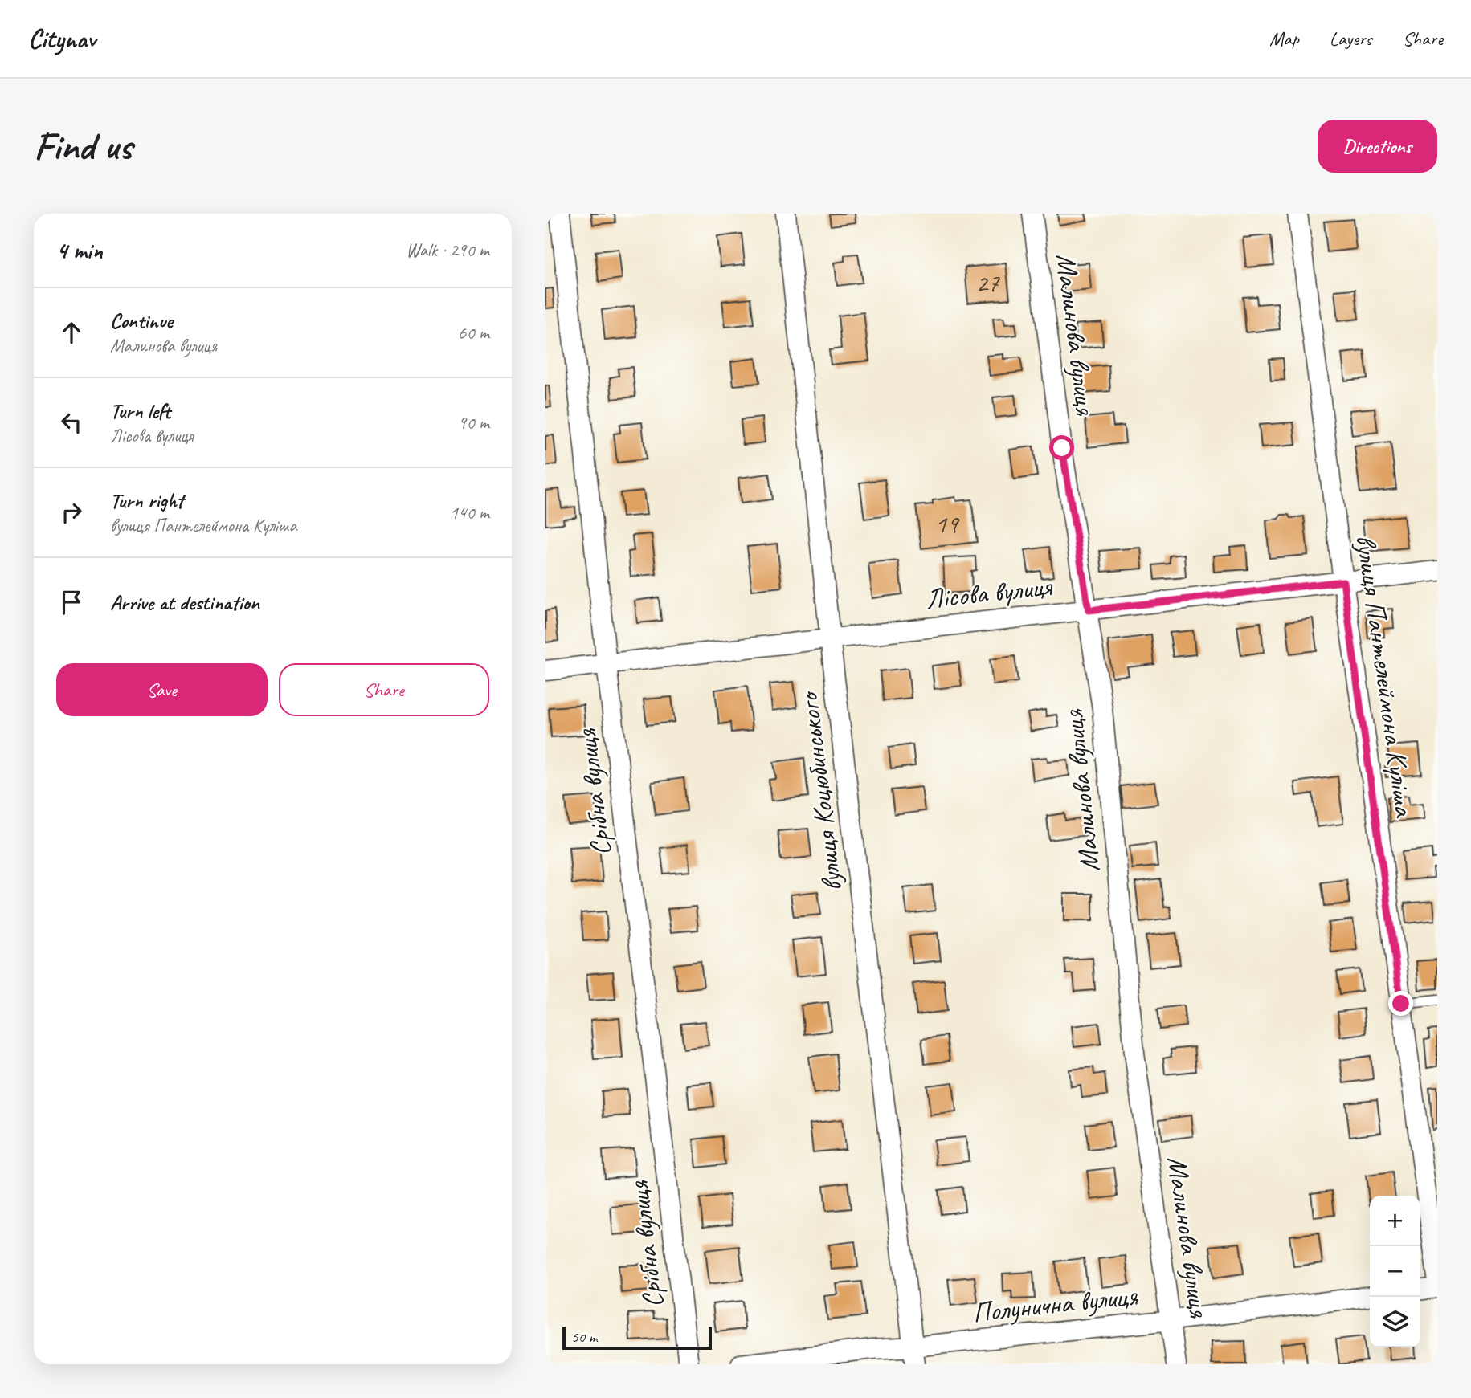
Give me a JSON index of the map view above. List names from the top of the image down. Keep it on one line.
{"streets":{"street":["Малинова вулиця","Лісова вулиця","вулиця Пантелеймона Куліша","Срібна вулиця","вулиця Коцюбинського","Полунична вулиця"]},"crossings":[["Малинова вулиця","Лісова вулиця"],["Малинова вулиця","Полунична вулиця"],["Лісова вулиця","вулиця Пантелеймона Куліша"],["Лісова вулиця","Срібна вулиця"],["Лісова вулиця","вулиця Коцюбинського"],["вулиця Коцюбинського","Полунична вулиця"]],"house_numbers":["27","19"],"scale_bar":"50 m","page":{"header":"Citynav","nav":["Map","Layers","Share"],"buttons":["Directions",["Save","Share"]],"title":"Find us","heading":["4 min","Walk · 290 m"],"list":[["Continue","Малинова вулиця","60 m"],["Turn left","Лісова вулиця","90 m"],["Turn right","вулиця Пантелеймона Куліша","140 m"],"Arrive at destination"],"map_buttons":["+","−"],"scale":"50 m"}}
